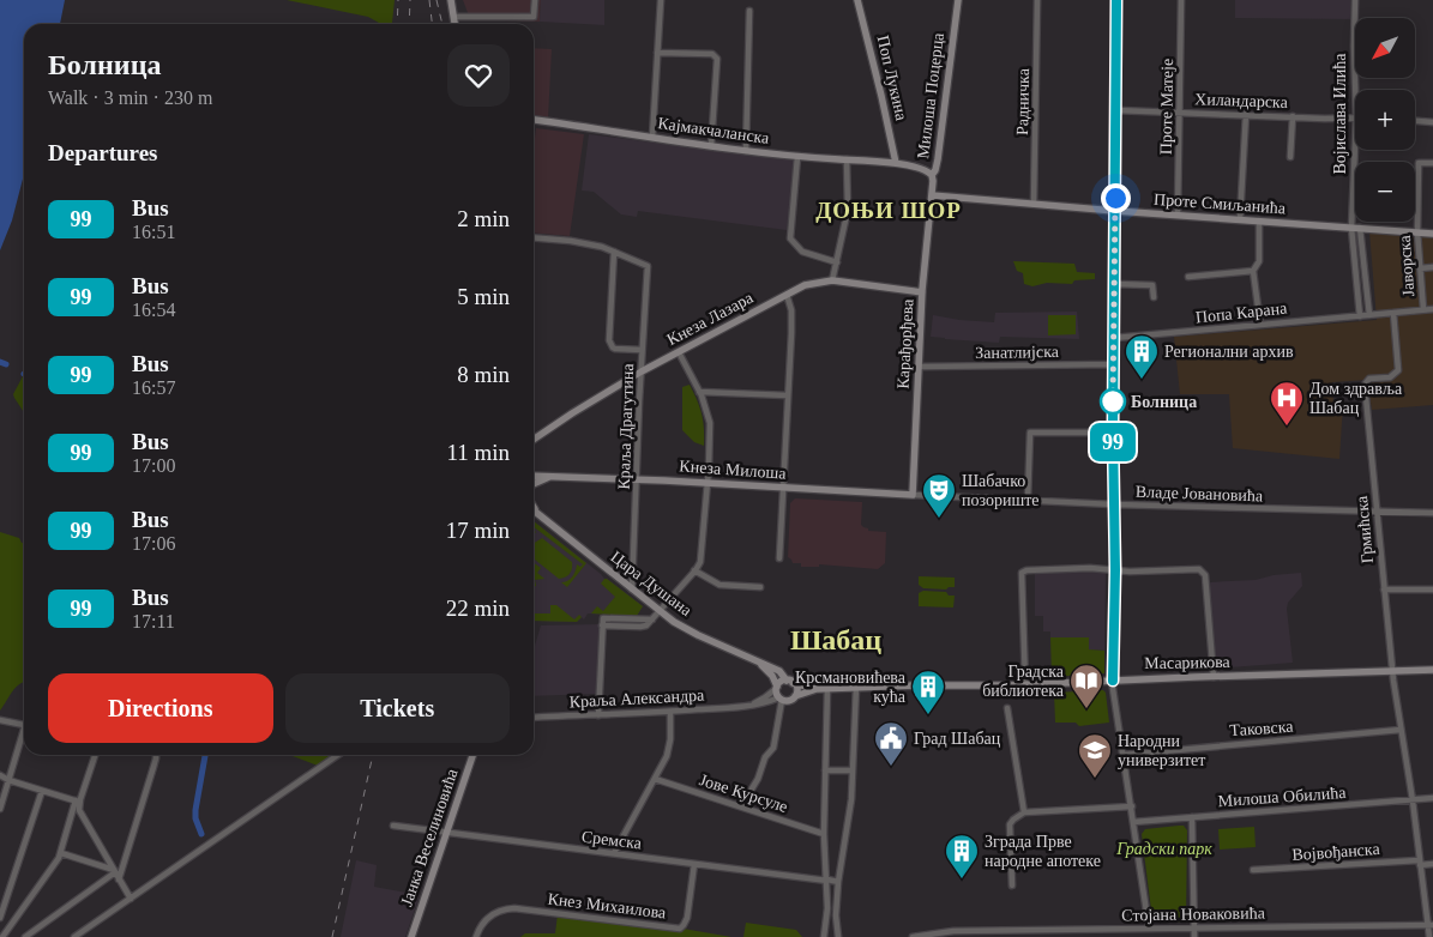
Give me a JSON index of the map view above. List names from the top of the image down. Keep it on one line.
{"streets":{"street":["Поп Лукина","Милоша Поцерца","Хиландарска","Радничка","Проте Матеје","Војислава Илића","Кајмакчаланска","Проте Смиљанића","Јаворска","Попа Карана","Кнеза Лазара","Карађорђева","Занатлијска","Краља Драгутина","Кнеза Милоша","Владе Јовановића","Грмићска","Цара Душана","Масарикова","Краља Александра","Таковска","Јове Курсуле","Милоша Обилића","Јанка Веселиновића","Сремска","Војвођанска","Кнез Михаилова","Стојана Новаковића"]},"crossings":[["Поп Лукина","Кајмакчаланска"],["Милоша Поцерца","Кајмакчаланска"],["Милоша Поцерца","Проте Смиљанића"],["Милоша Поцерца","Карађорђева"],["Хиландарска","Проте Матеје"],["Радничка","Проте Смиљанића"],["Проте Матеје","Проте Смиљанића"],["Војислава Илића","Проте Смиљанића"],["Војислава Илића","Попа Карана"],["Проте Смиљанића","Јаворска"],["Проте Смиљанића","Карађорђева"],["Јаворска","Попа Карана"],["Попа Карана","Грмићска"],["Кнеза Лазара","Карађорђева"],["Кнеза Лазара","Краља Драгутина"],["Карађорђева","Занатлијска"],["Карађорђева","Кнеза Милоша"],["Карађорђева","Владе Јовановића"],["Краља Драгутина","Кнеза Милоша"],["Краља Драгутина","Цара Душана"],["Кнеза Милоша","Владе Јовановића"],["Владе Јовановића","Грмићска"],["Грмићска","Масарикова"],["Грмићска","Таковска"],["Грмићска","Милоша Обилића"],["Грмићска","Војвођанска"],["Грмићска","Стојана Новаковића"],["Цара Душана","Масарикова"],["Цара Душана","Краља Александра"],["Јанка Веселиновића","Сремска"],["Сремска","Кнез Михаилова"]],"districts":["ДОЊИ ШОР","Шабац"],"parks":["Градски парк"],"places":{"building":["Регионални архив","Крсмановићева кућа","Зграда Прве народне апотеке"],"other":["Болница"],"hospital":["Дом здравља Шабац"],"theatre":["Шабачко позориште"],"library":["Градска библиотека"],"public building":["Град Шабац"],"school or university":["Народни универзитет"]},"lines":["bus line 99"],"north":"bottom left","page":{"on_map":"99","map_buttons":["+","−"],"heading":[["Болница","Walk · 3 min · 230 m"],"Departures"],"list":[{"mark":"99","name":"Bus","note":"16:51","value":"2 min"},{"mark":"99","name":"Bus","note":"16:54","value":"5 min"},{"mark":"99","name":"Bus","note":"16:57","value":"8 min"},{"mark":"99","name":"Bus","note":"17:00","value":"11 min"},{"mark":"99","name":"Bus","note":"17:06","value":"17 min"},{"mark":"99","name":"Bus","note":"17:11","value":"22 min"}],"buttons":["Directions","Tickets"]}}
